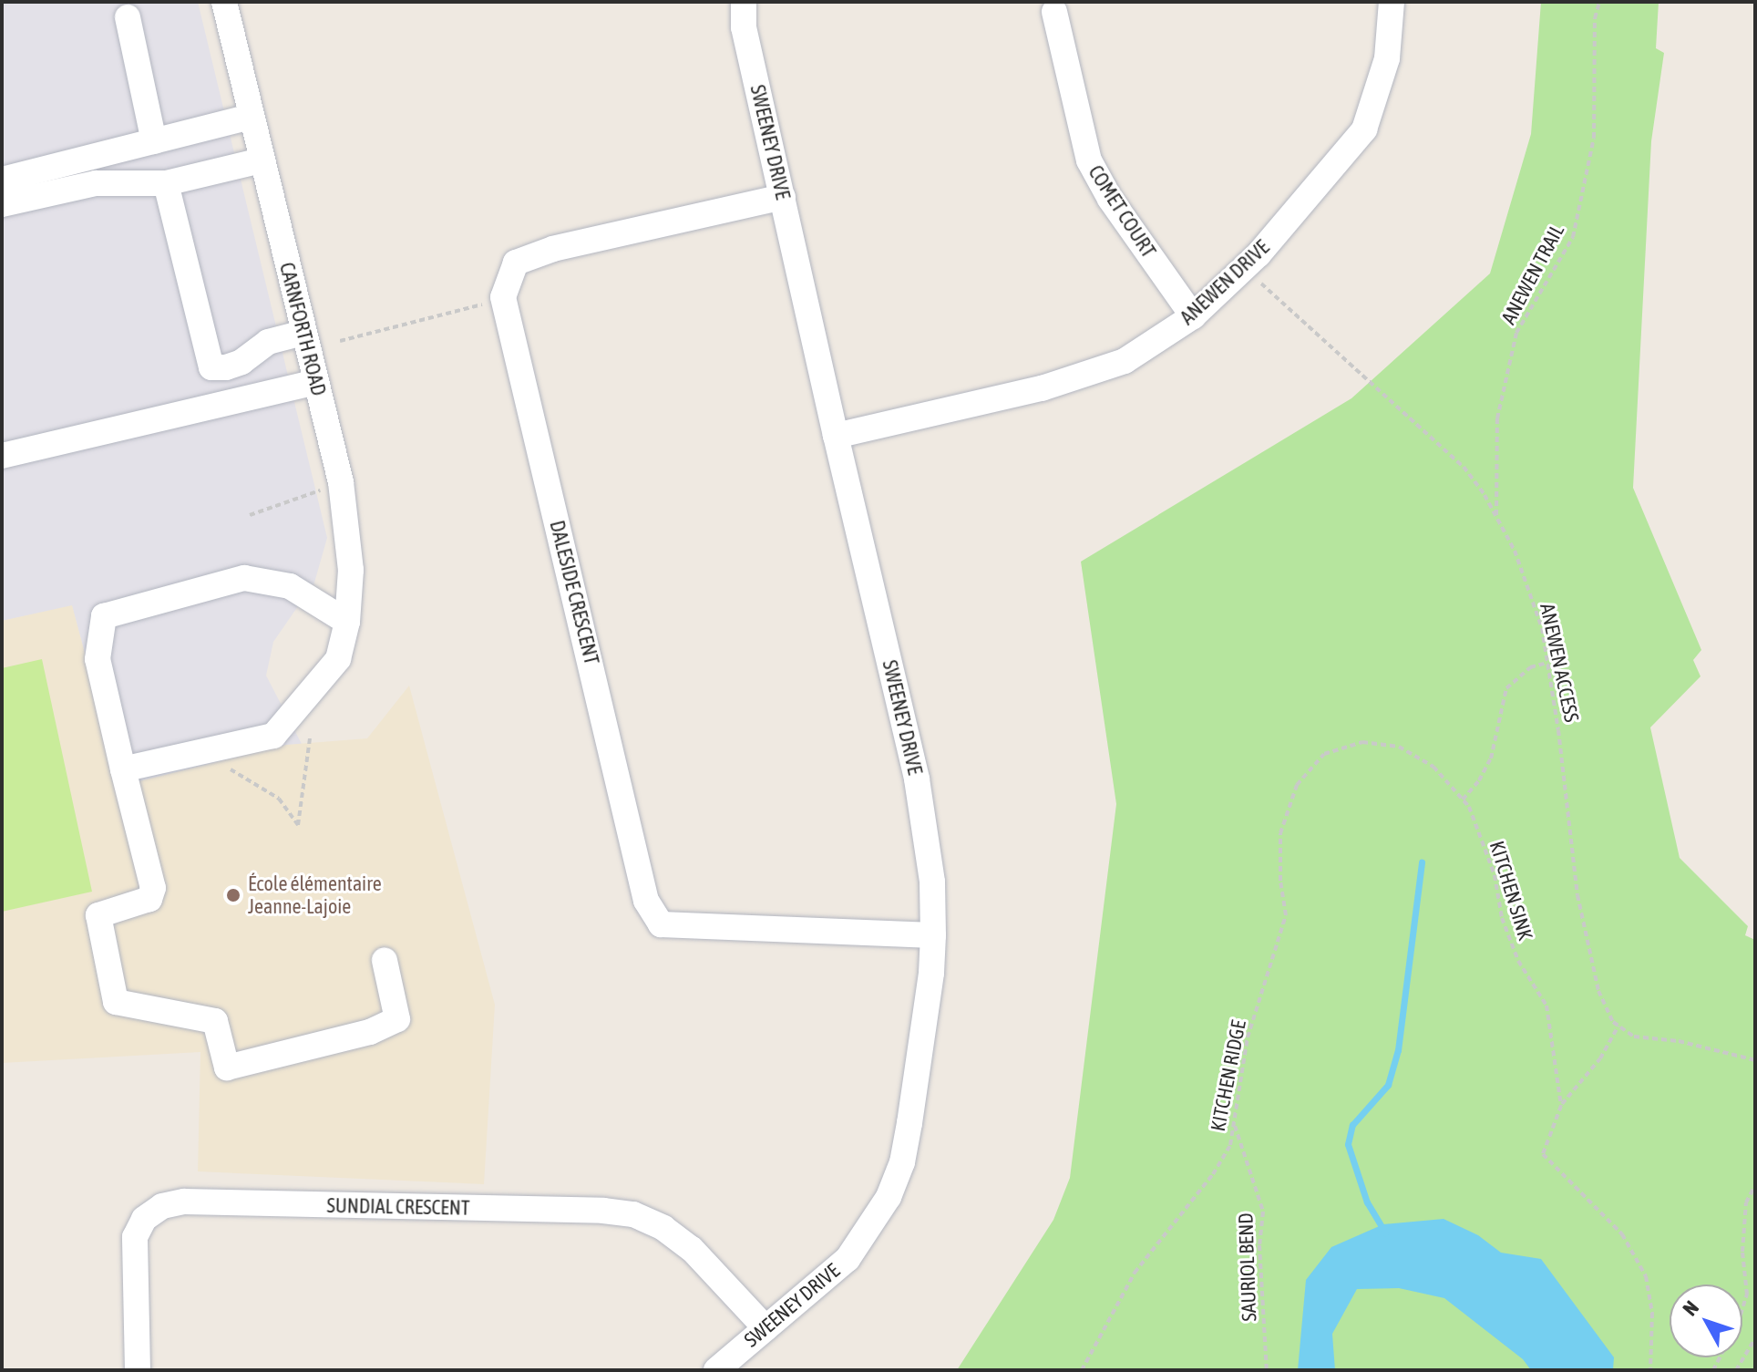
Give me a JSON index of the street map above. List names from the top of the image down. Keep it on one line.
{"streets":{"street":["SWEENEY DRIVE","COMET COURT","ANEWEN DRIVE","CARNFORTH ROAD","DALESIDE CRESCENT","SUNDIAL CRESCENT"],"path":["ANEWEN TRAIL","ANEWEN ACCESS","KITCHEN SINK","KITCHEN RIDGE","SAURIOL BEND"]},"crossings":[["SWEENEY DRIVE","ANEWEN DRIVE"],["SWEENEY DRIVE","DALESIDE CRESCENT"],["SWEENEY DRIVE","SUNDIAL CRESCENT"],["COMET COURT","ANEWEN DRIVE"],["ANEWEN TRAIL","ANEWEN ACCESS"],["ANEWEN DRIVE","ANEWEN ACCESS"],["KITCHEN SINK","KITCHEN RIDGE"],["KITCHEN RIDGE","SAURIOL BEND"]],"places":["École élémentaire Jeanne-Lajoie"],"north":"top left"}
